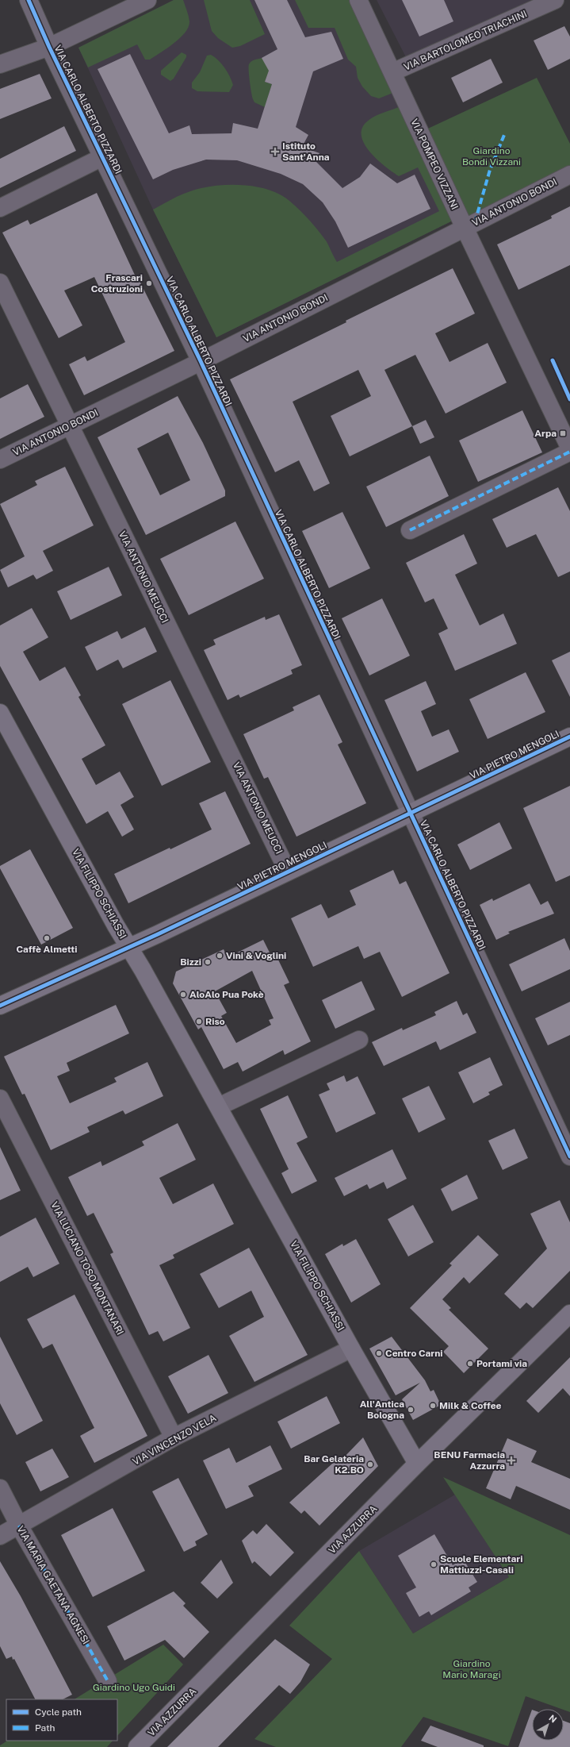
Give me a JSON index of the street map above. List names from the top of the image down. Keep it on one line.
{"streets":{"street":["VIA BARTOLOMEO TRIACHINI","VIA CARLO ALBERTO PIZZARDI","VIA POMPEO VIZZANI","VIA ANTONIO BONDI","VIA ANTONIO MEUCCI","VIA PIETRO MENGOLI","VIA FILIPPO SCHIASSI","VIA LUCIANO TOSO MONTANARI","VIA VINCENZO VELA","VIA AZZURRA","VIA MARIA GAETANA AGNESI"]},"crossings":[["VIA BARTOLOMEO TRIACHINI","VIA POMPEO VIZZANI"],["VIA CARLO ALBERTO PIZZARDI","VIA ANTONIO BONDI"],["VIA CARLO ALBERTO PIZZARDI","VIA PIETRO MENGOLI"],["VIA POMPEO VIZZANI","VIA ANTONIO BONDI"],["VIA ANTONIO BONDI","VIA ANTONIO MEUCCI"],["VIA ANTONIO MEUCCI","VIA PIETRO MENGOLI"],["VIA PIETRO MENGOLI","VIA FILIPPO SCHIASSI"],["VIA FILIPPO SCHIASSI","VIA VINCENZO VELA"],["VIA FILIPPO SCHIASSI","VIA AZZURRA"],["VIA LUCIANO TOSO MONTANARI","VIA VINCENZO VELA"],["VIA VINCENZO VELA","VIA MARIA GAETANA AGNESI"]],"parks":["Giardino Bondi Vizzani","Giardino Mario Maragi","Giardino Ugo Guidi"],"places":{"health":["Istituto Sant'Anna","BENU Farmacia Azzurra"],"other":["Frascari Costruzioni","Caffè Almetti","Vini & Voglini","Bizzi","AloAlo Pua Pokè","Riso","Centro Carni","Portami via","Milk & Coffee","All'Antica Bologna","Bar Gelateria K2.BO","Scuole Elementari Mattiuzzi-Casali"],"transit":["Arpa"]},"legend":["Cycle path","Path"],"north":"top right"}
